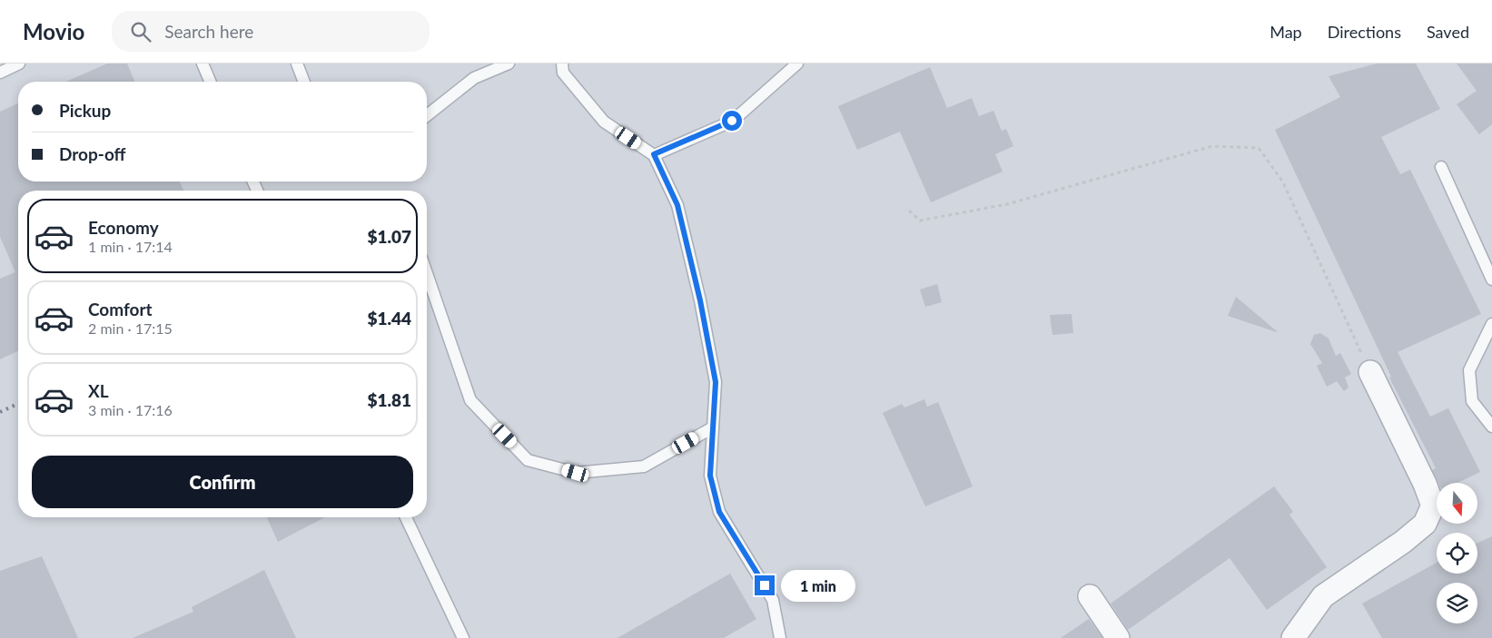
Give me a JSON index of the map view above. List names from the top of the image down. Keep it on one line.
{"north":"bottom","page":{"header":"Movio","search":"Search here","nav":["Map","Directions","Saved"],"banner":["Pickup","Drop-off"],"list":[{"name":"Economy","note":"1 min · 17:14","value":"$1.07"},{"name":"Comfort","note":"2 min · 17:15","value":"$1.44"},{"name":"XL","note":"3 min · 17:16","value":"$1.81"}],"buttons":"Confirm","bubble":"1 min"}}
